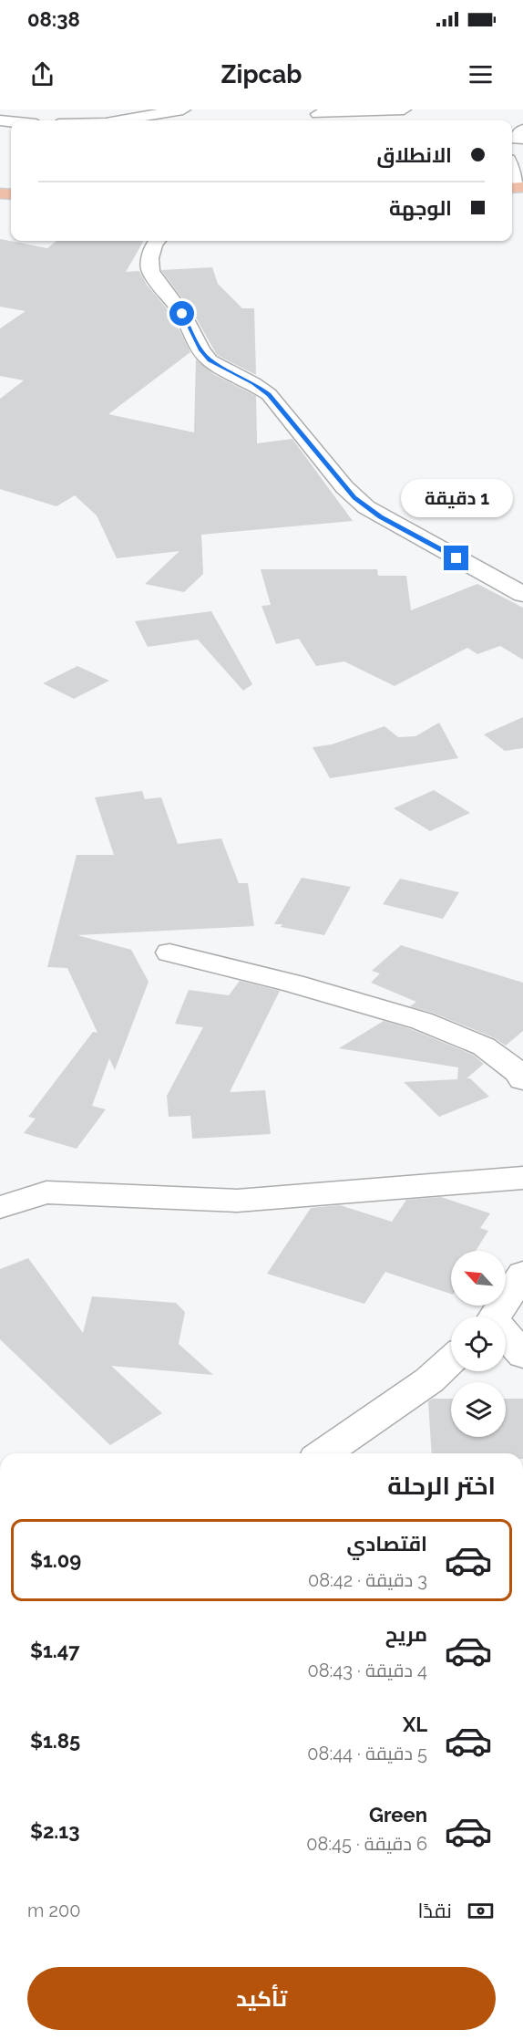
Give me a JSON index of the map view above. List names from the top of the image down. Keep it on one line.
{"north":"top left","page":{"status":"08:38","header":"Zipcab","banner":["الانطلاق","الوجهة"],"bubble":"1 دقيقة","heading":"اختر الرحلة","list":[{"name":"اقتصادي","note":"3 دقيقة · 08:42","value":"$1.09"},{"name":"مريح","note":"4 دقيقة · 08:43","value":"$1.47"},{"name":"XL","note":"5 دقيقة · 08:44","value":"$1.85"},{"name":"Green","note":"6 دقيقة · 08:45","value":"$2.13"}],"pay":["نقدًا","200 m"],"buttons":"تأكيد"}}
